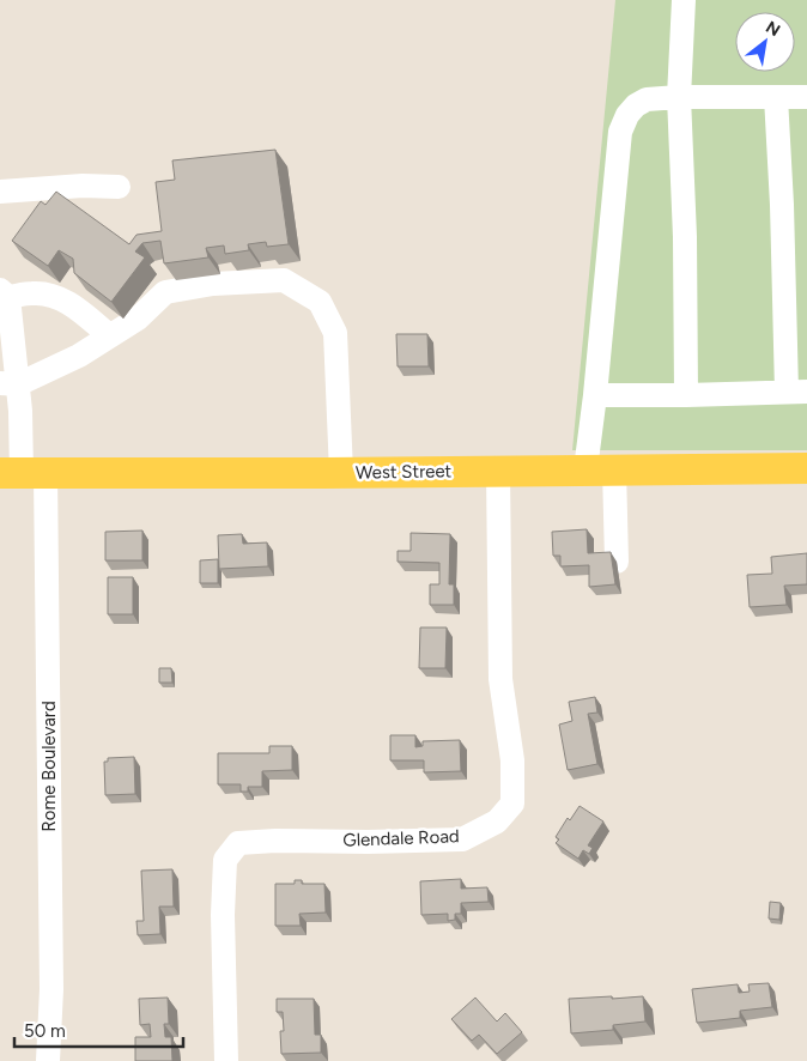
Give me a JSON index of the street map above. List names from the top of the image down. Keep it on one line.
{"streets":{"main road":["West Street"],"street":["Rome Boulevard","Glendale Road"]},"crossings":[["West Street","Rome Boulevard"],["West Street","Glendale Road"]],"scale_bar":"50 m","north":"top right"}
